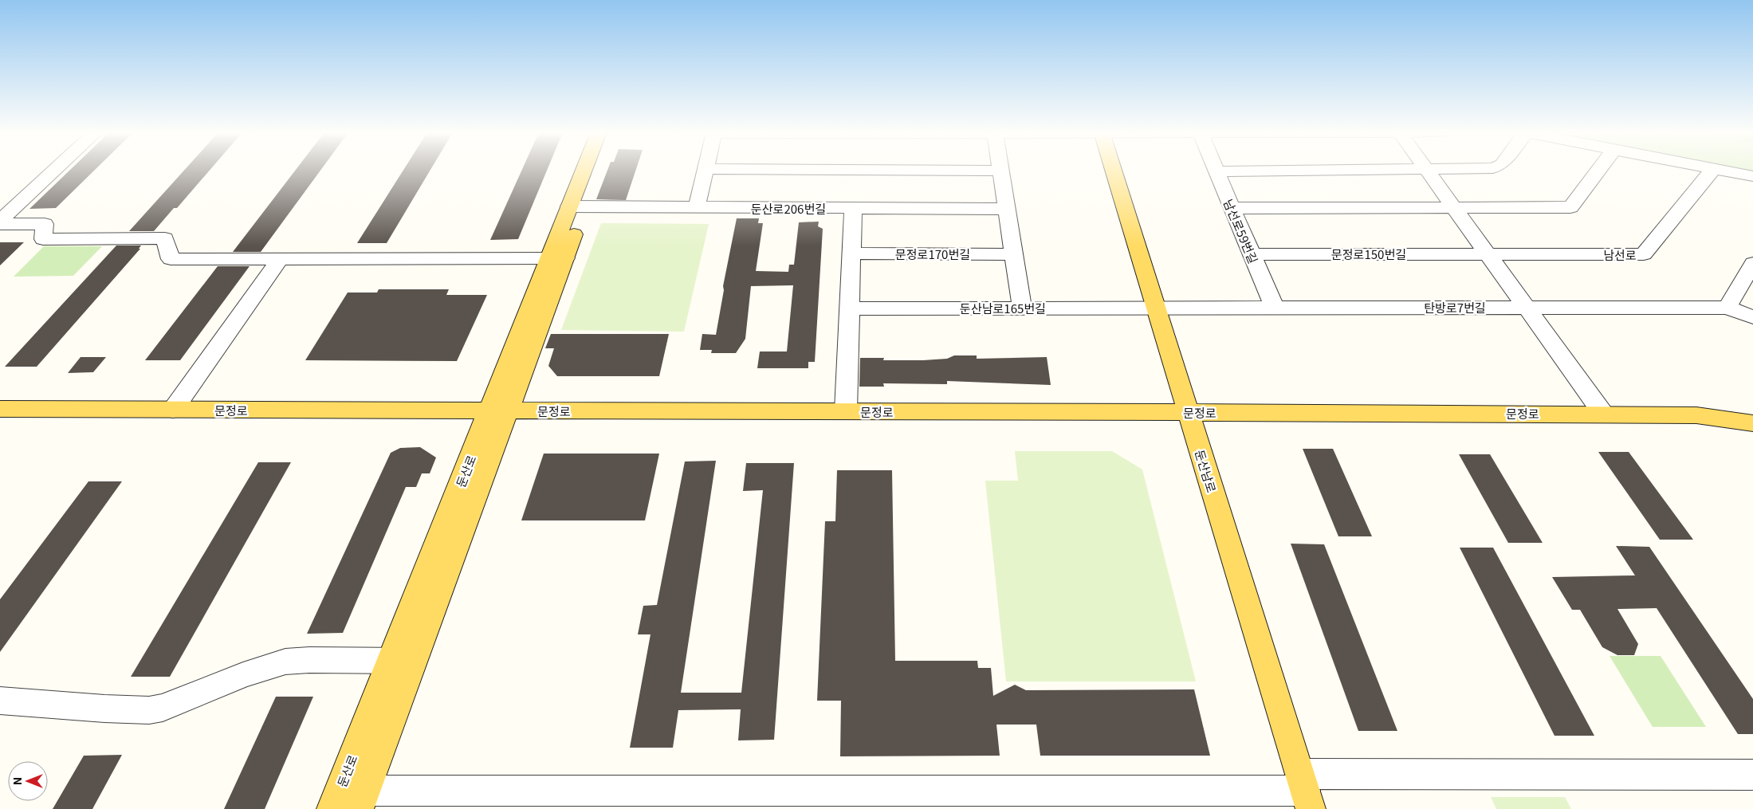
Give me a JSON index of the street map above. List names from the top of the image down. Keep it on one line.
{"streets":{"main road":["문정로","둔산로","둔산남로"],"street":["둔산로206번길","남선로59번길","문정로170번길","문정로150번길","남선로","탄방로7번길","둔산남로165번길"]},"crossings":[["둔산로206번길","둔산로"],["남선로59번길","문정로150번길"],["남선로59번길","탄방로7번길"],["문정로150번길","남선로"],["탄방로7번길","둔산남로165번길"],["탄방로7번길","둔산남로"],["둔산남로165번길","둔산남로"],["문정로","둔산로"],["문정로","둔산남로"]],"north":"left"}
